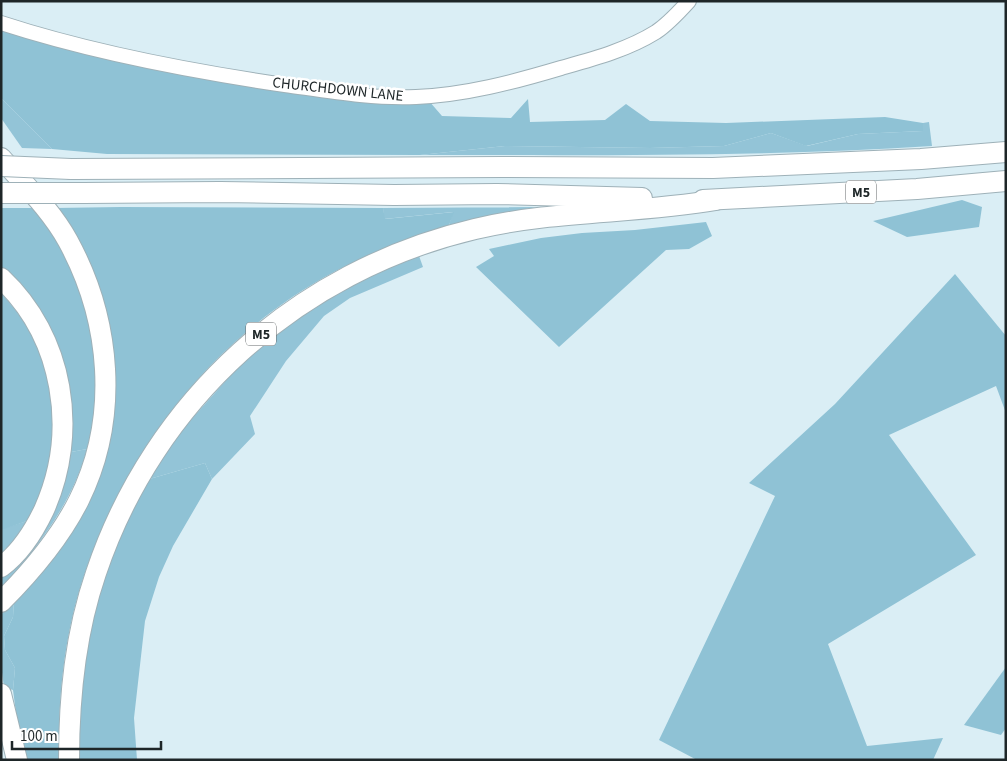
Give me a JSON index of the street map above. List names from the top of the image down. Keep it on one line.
{"streets":{"highway":["M5"],"street":["CHURCHDOWN LANE"]},"scale_bar":"100 m"}
